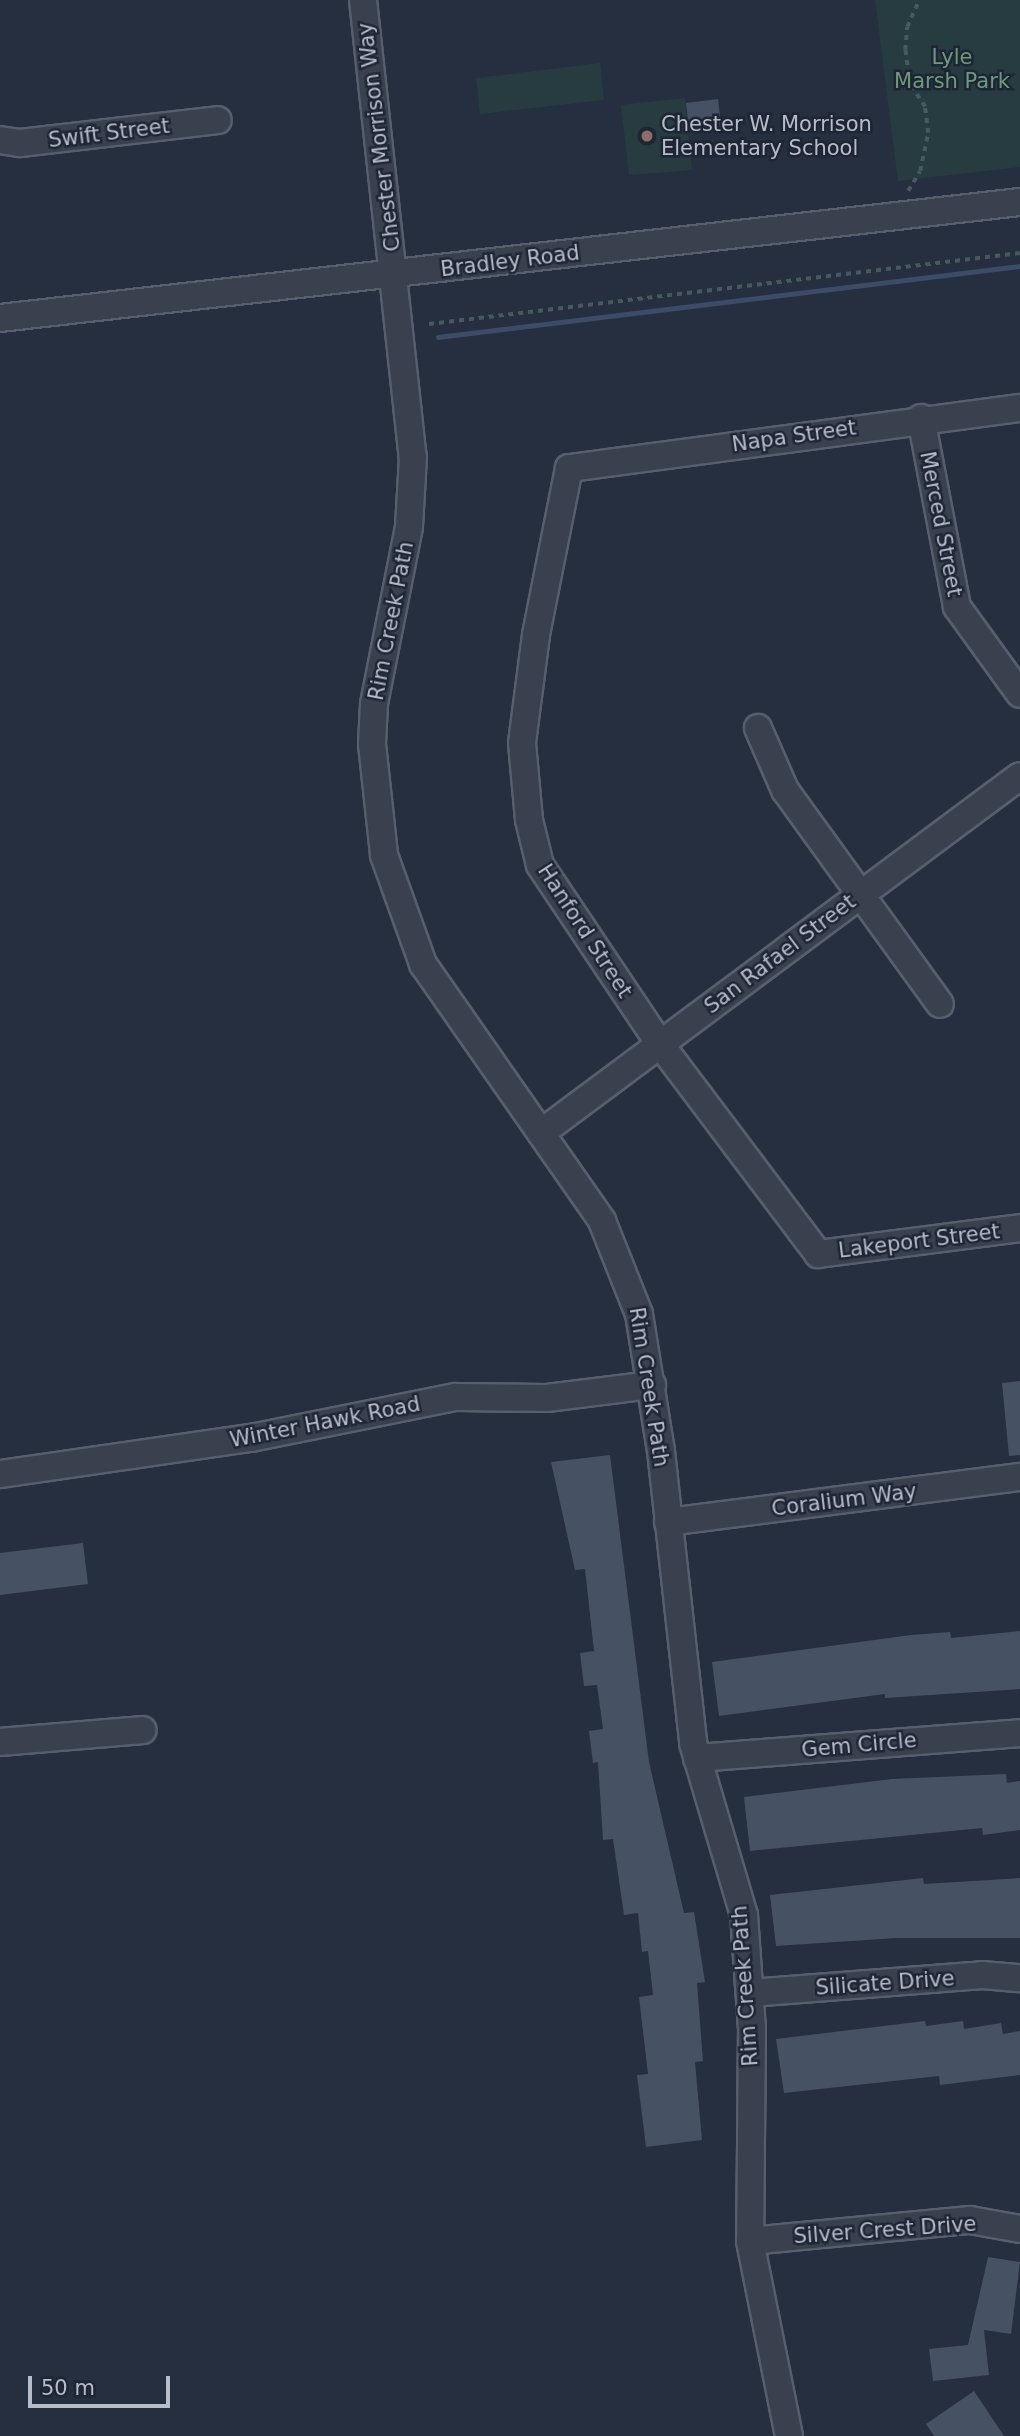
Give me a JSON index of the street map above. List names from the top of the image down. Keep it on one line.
{"streets":{"street":["Swift Street","Chester Morrison Way","Bradley Road","Napa Street","Merced Street","Rim Creek Path","Hanford Street","San Rafael Street","Lakeport Street","Winter Hawk Road","Coralium Way","Gem Circle","Silicate Drive","Silver Crest Drive"]},"crossings":[["Chester Morrison Way","Bradley Road"],["Chester Morrison Way","Rim Creek Path"],["Bradley Road","Rim Creek Path"],["Napa Street","Merced Street"],["Napa Street","Hanford Street"],["Rim Creek Path","San Rafael Street"],["Rim Creek Path","Winter Hawk Road"],["Rim Creek Path","Coralium Way"],["Rim Creek Path","Gem Circle"],["Rim Creek Path","Silicate Drive"],["Rim Creek Path","Silver Crest Drive"],["Hanford Street","San Rafael Street"],["Hanford Street","Lakeport Street"]],"parks":["Lyle Marsh Park"],"places":["Chester W. Morrison Elementary School"],"scale_bar":"50 m"}
